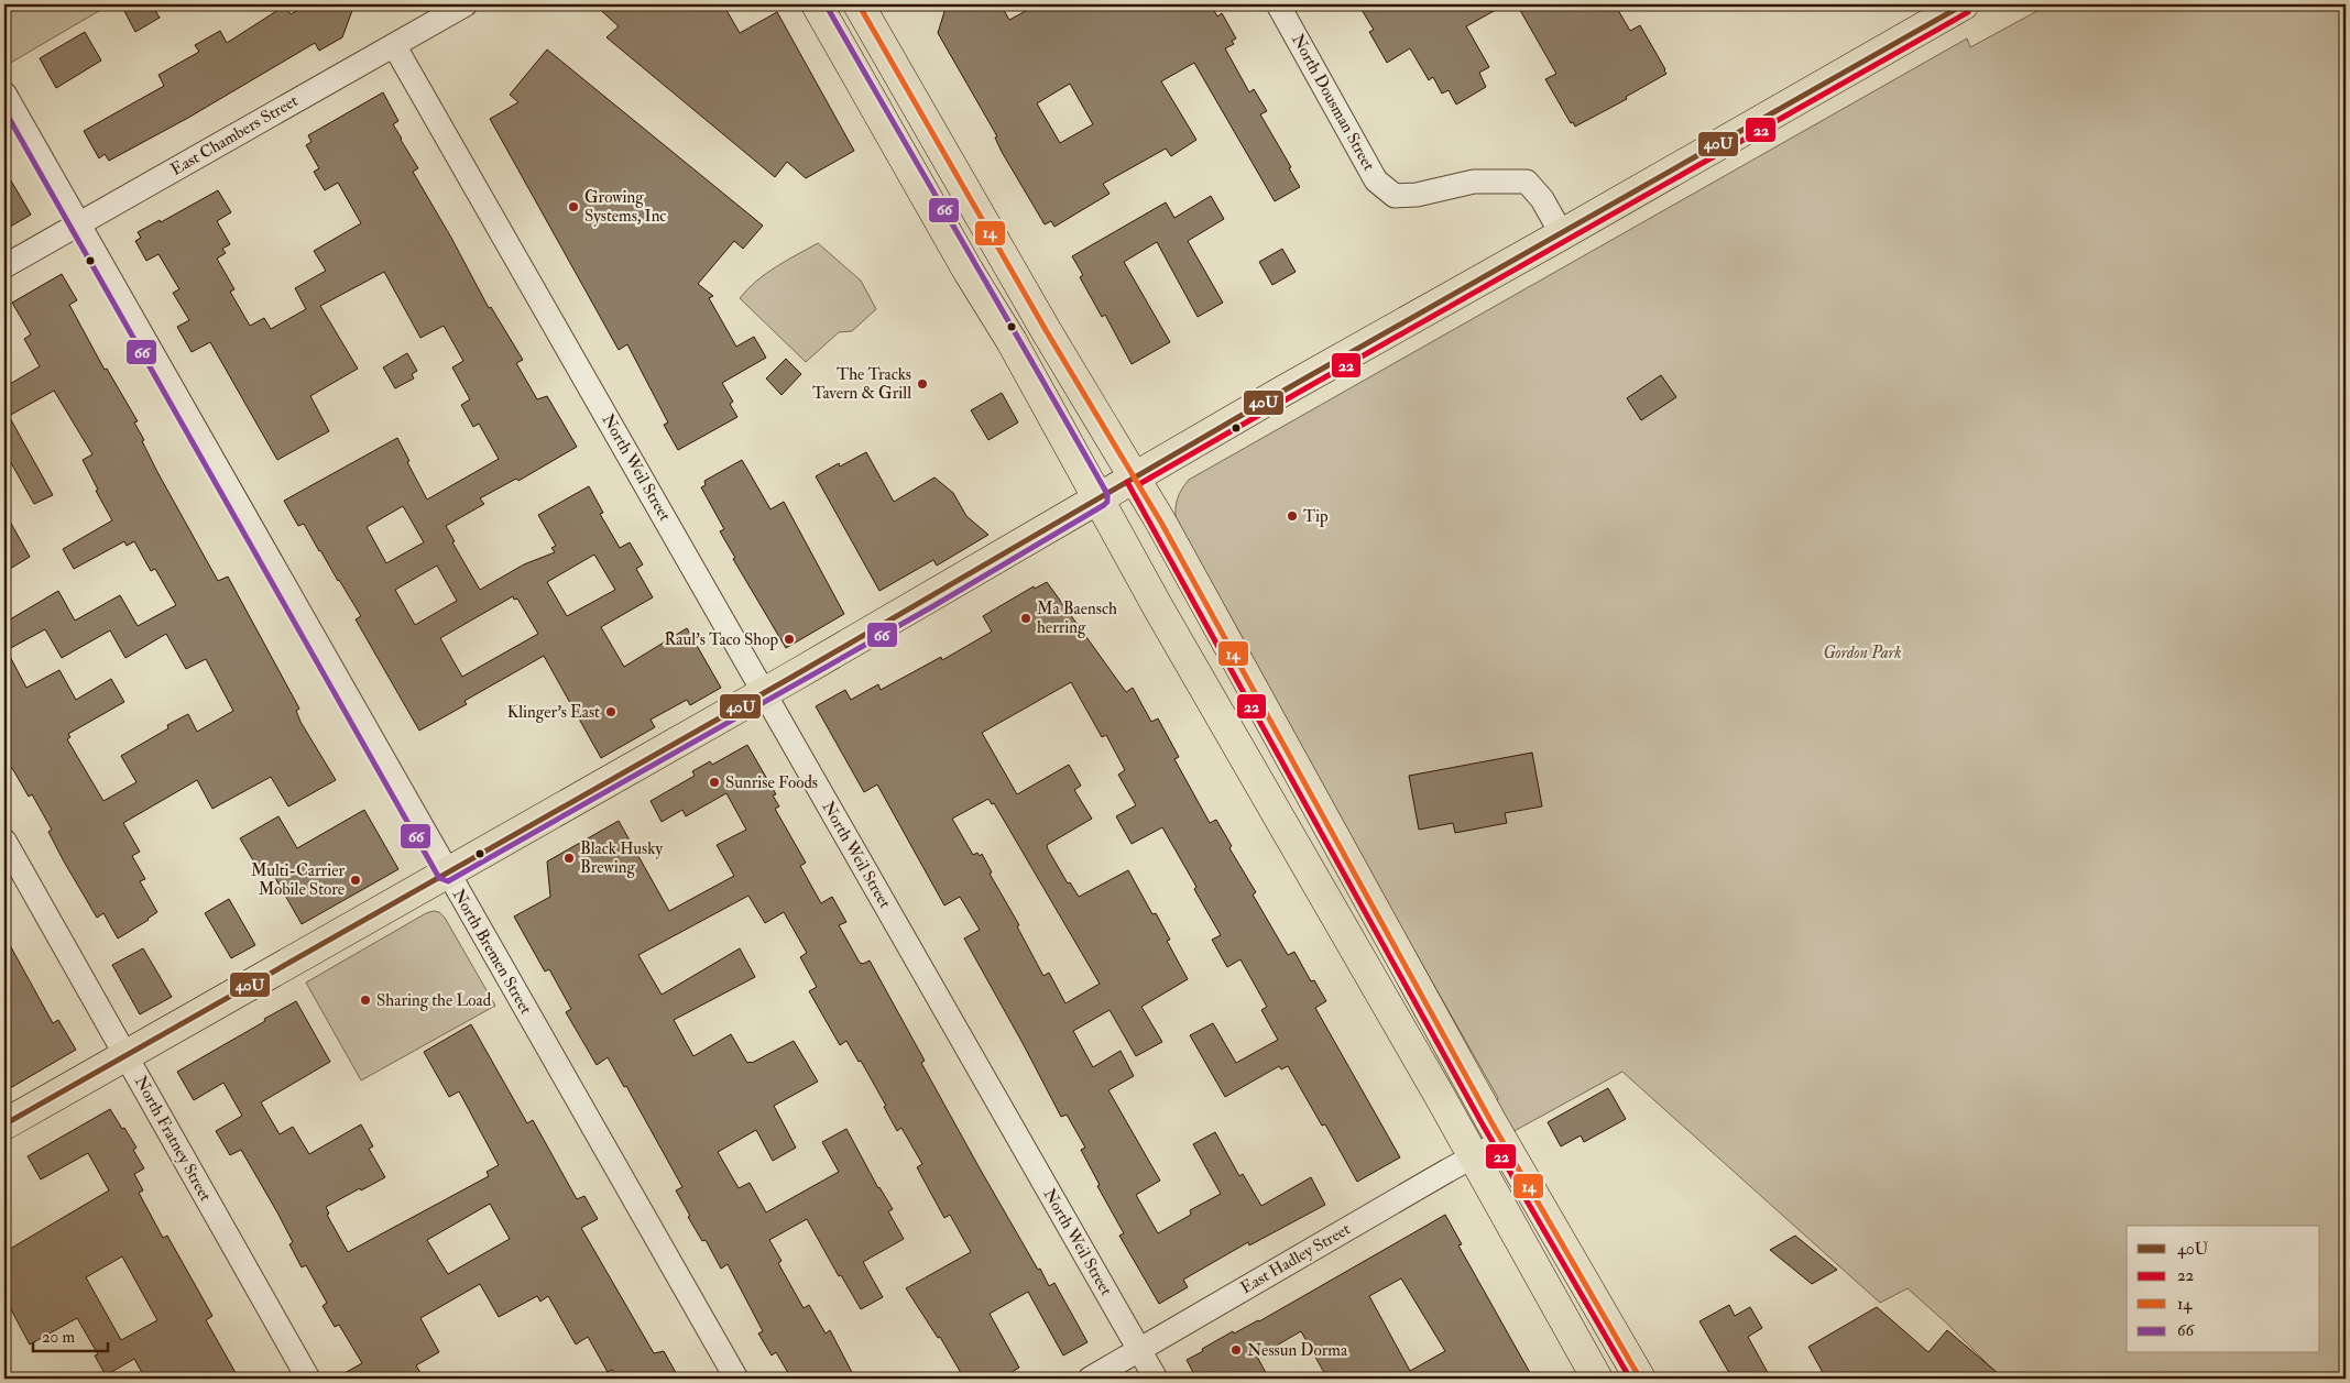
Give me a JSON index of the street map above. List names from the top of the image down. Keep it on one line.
{"streets":{"street":["North Dousman Street","East Chambers Street","North Weil Street","North Bremen Street","North Fratney Street","East Hadley Street"]},"crossings":[["East Chambers Street","North Weil Street"],["East Chambers Street","North Bremen Street"],["North Weil Street","East Hadley Street"]],"parks":["Gordon Park"],"places":["Growing Systems, Inc","The Tracks Tavern & Grill","Tip","Ma Baensch herring","Raul's Taco Shop","Klinger's East","Sunrise Foods","Black Husky Brewing","Multi-Carrier Mobile Store","Sharing the Load","Nessun Dorma"],"lines":["transit line 40U","transit line 14","transit line 66","transit line 22"],"legend":["40U","22","14","66"],"scale_bar":"20 m"}
